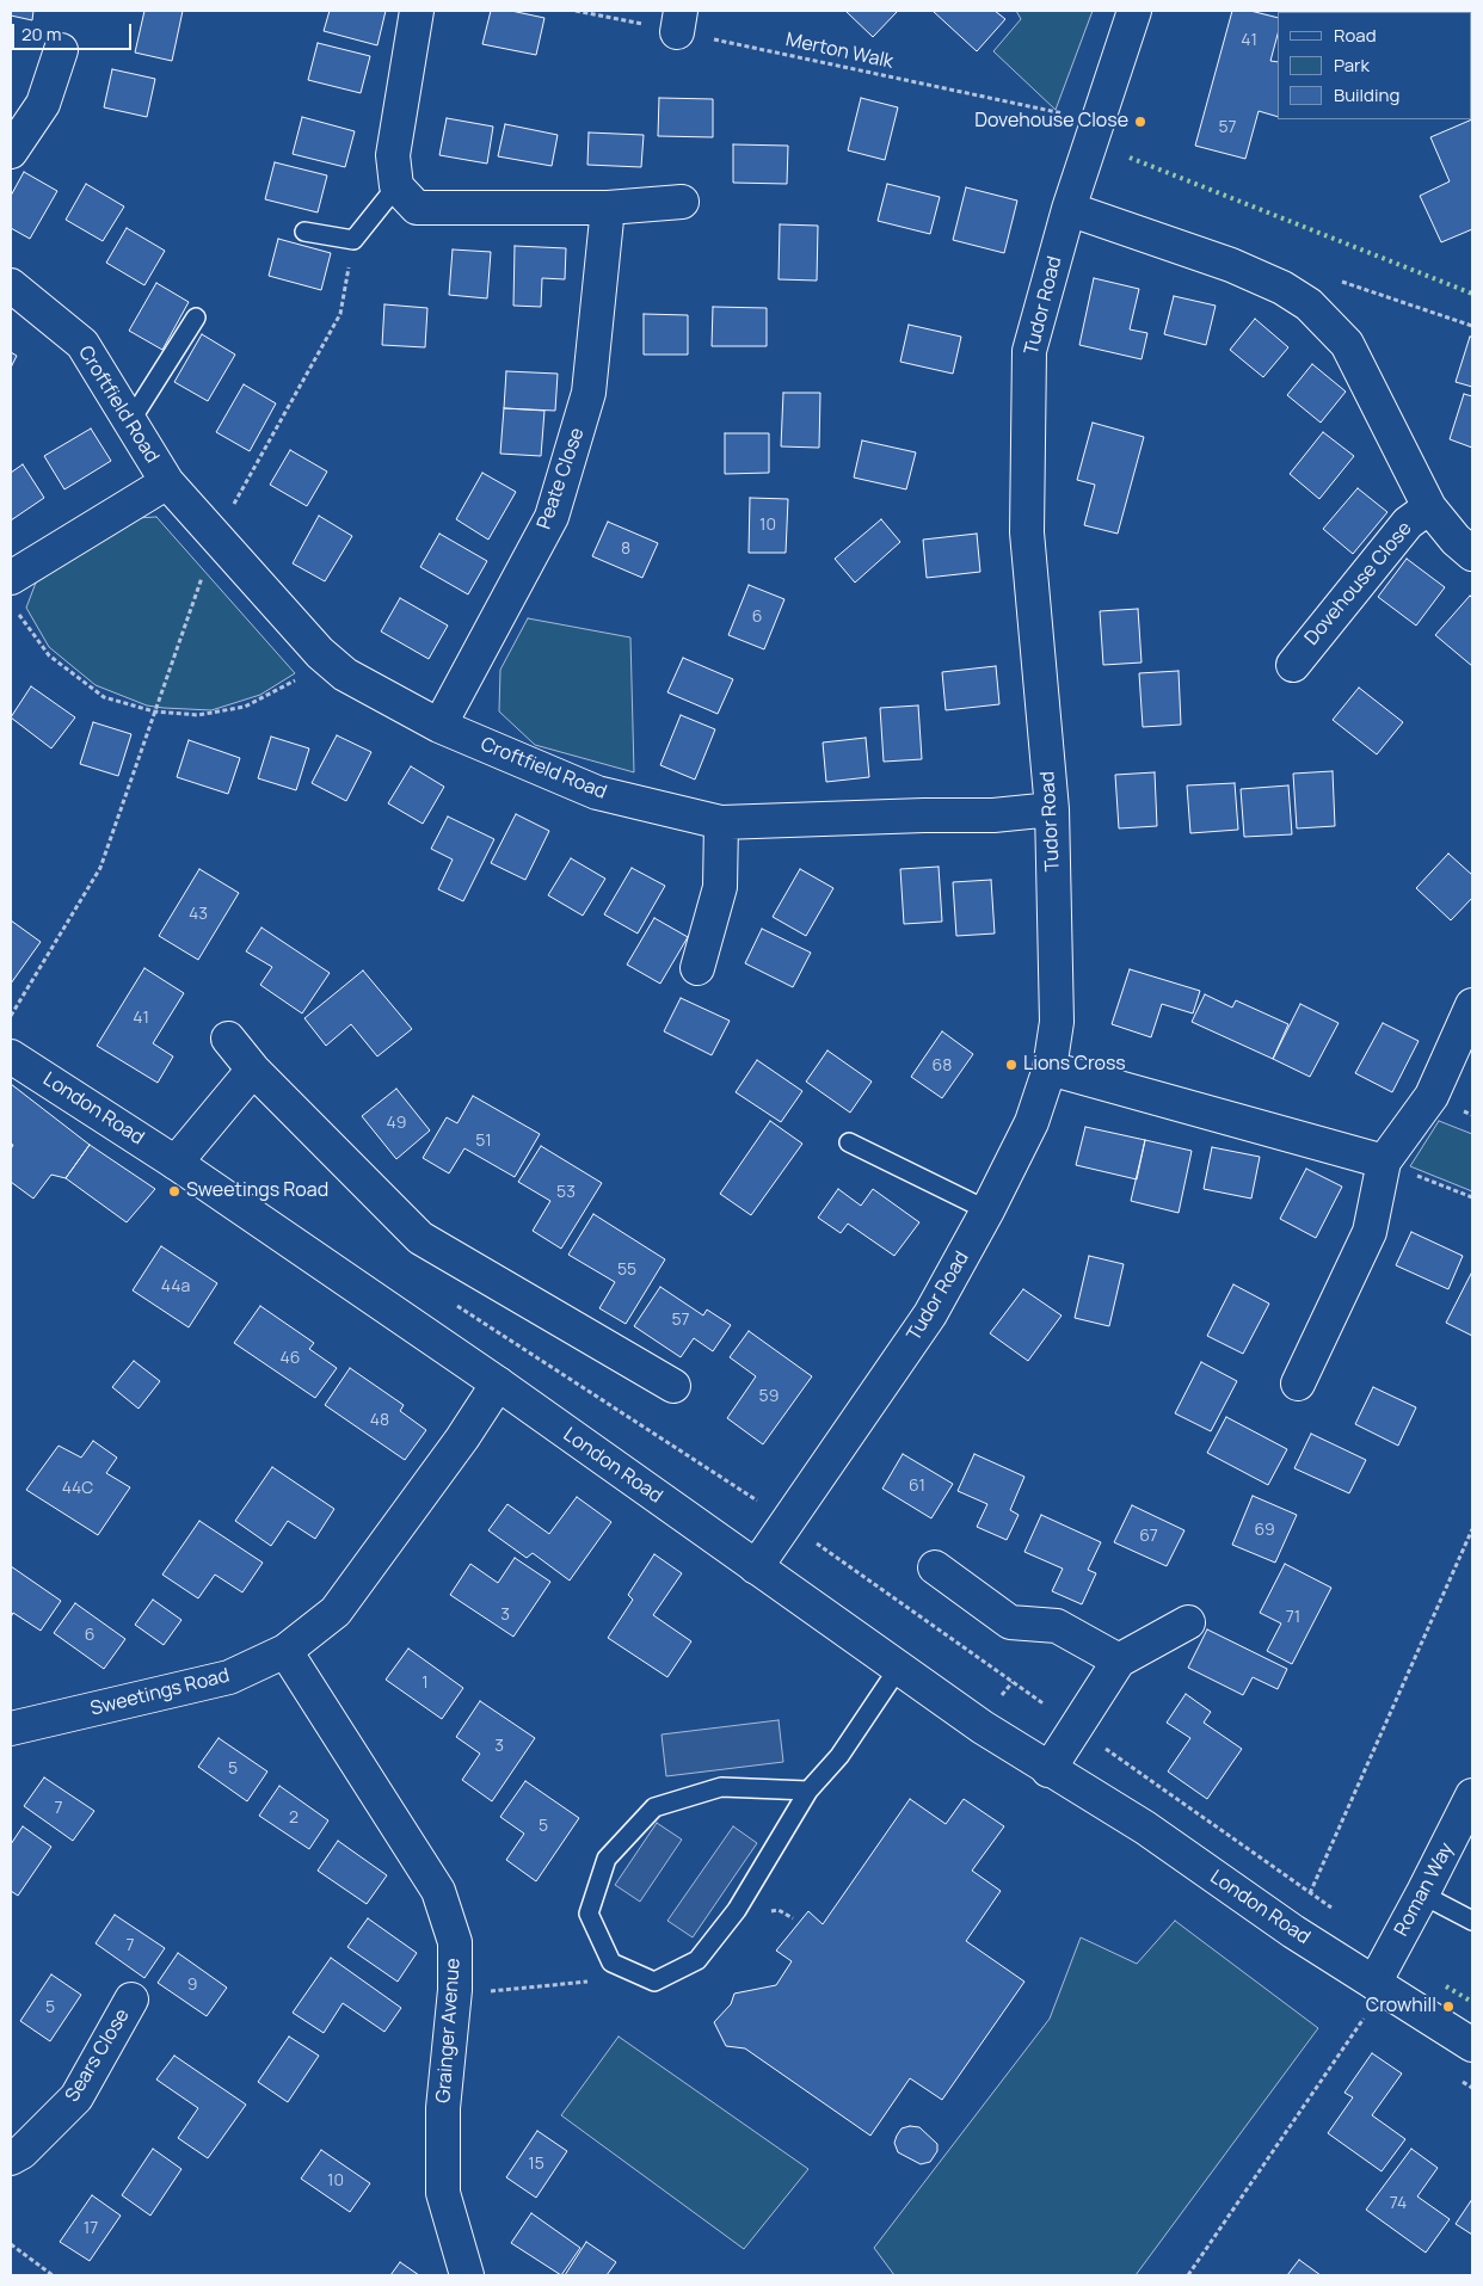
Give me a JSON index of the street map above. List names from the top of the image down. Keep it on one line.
{"streets":{"street":["Tudor Road","Croftfield Road","Peate Close","Dovehouse Close","London Road","Sweetings Road","Roman Way","Grainger Avenue","Sears Close"],"path":["Merton Walk"]},"crossings":[["Merton Walk","Tudor Road"],["Tudor Road","Croftfield Road"],["Tudor Road","Dovehouse Close"],["Tudor Road","London Road"],["Croftfield Road","Peate Close"],["London Road","Sweetings Road"],["London Road","Roman Way"],["Sweetings Road","Grainger Avenue"]],"places":["Dovehouse Close","Lions Cross","Sweetings Road","Crowhill"],"house_numbers":["41","57","10","8","6","43","41","68","49","51","53","55","44a","57","46","59","48","61","44C","69","67","3","71","6","1","3","5","7","2","5","7","9","5","15","10","74","17"],"legend":["Road","Park","Building"],"scale_bar":"20 m"}
